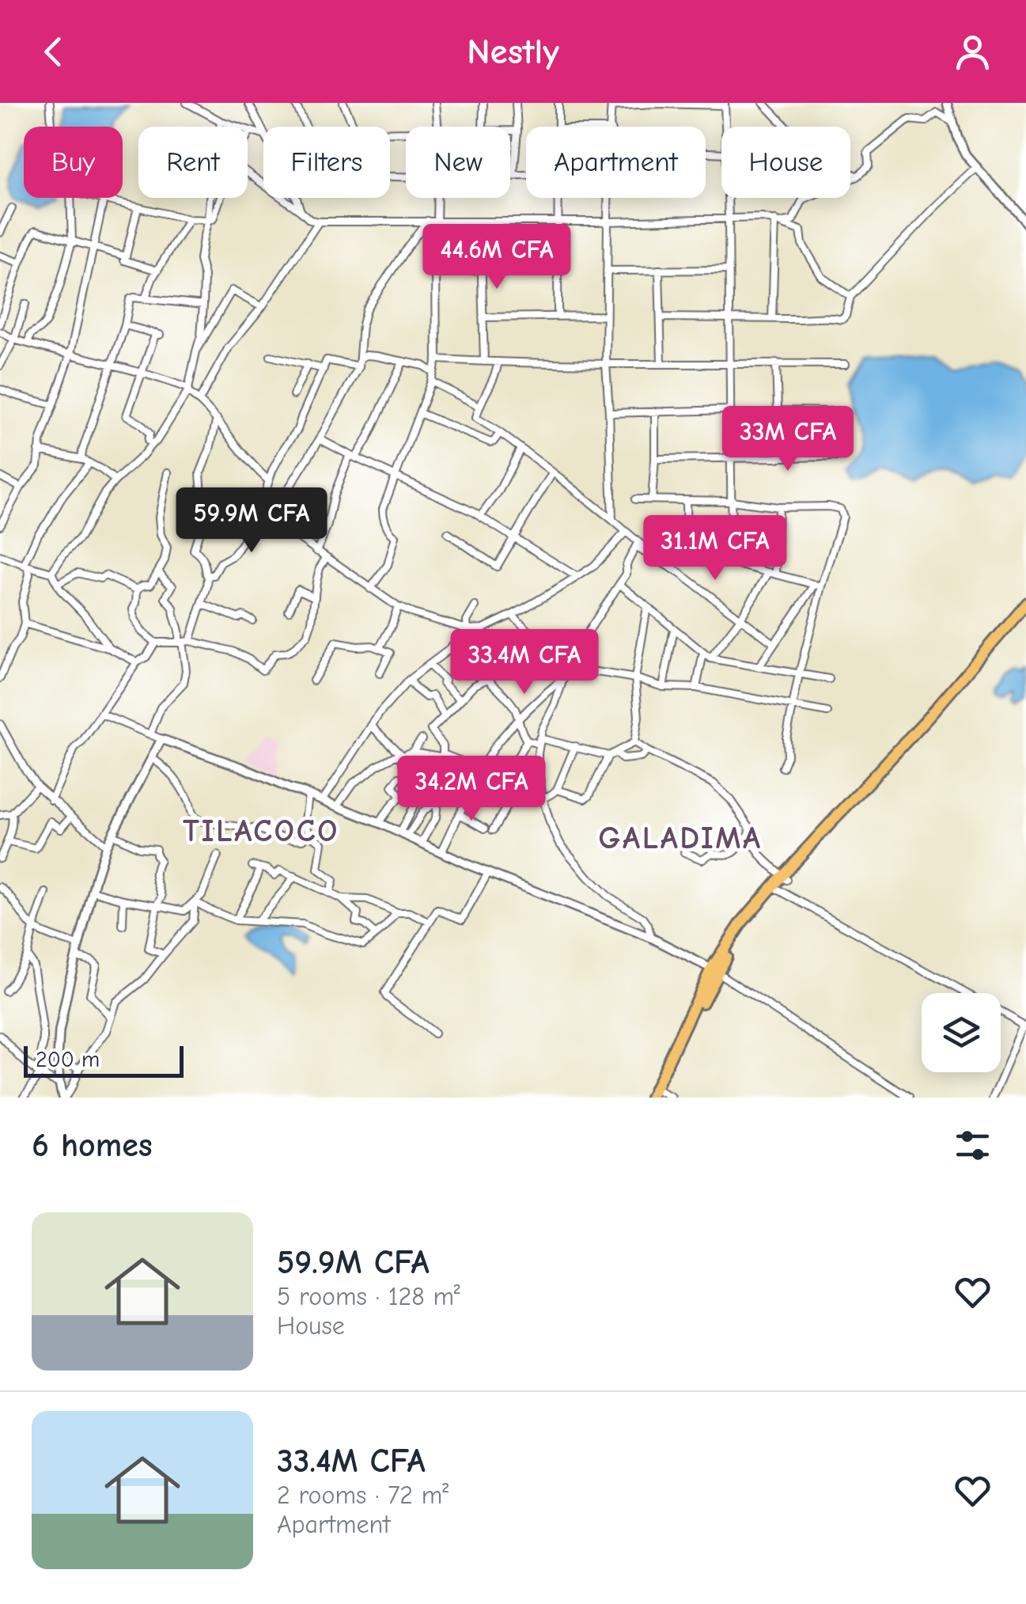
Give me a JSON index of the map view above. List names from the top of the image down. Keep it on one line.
{"districts":["TILACOCO","GALADIMA"],"scale_bar":"200 m","page":{"header":"Nestly","chip":["Buy","Rent","Filters","New","Apartment","House"],"price":["44.6M CFA","33M CFA","59.9M CFA","31.1M CFA","33.4M CFA","34.2M CFA"],"scale":"200 m","heading":"6 homes","list":[{"name":"59.9M CFA","note":"5 rooms · 128 m² · House"},{"name":"33.4M CFA","note":"2 rooms · 72 m² · Apartment"}]}}
